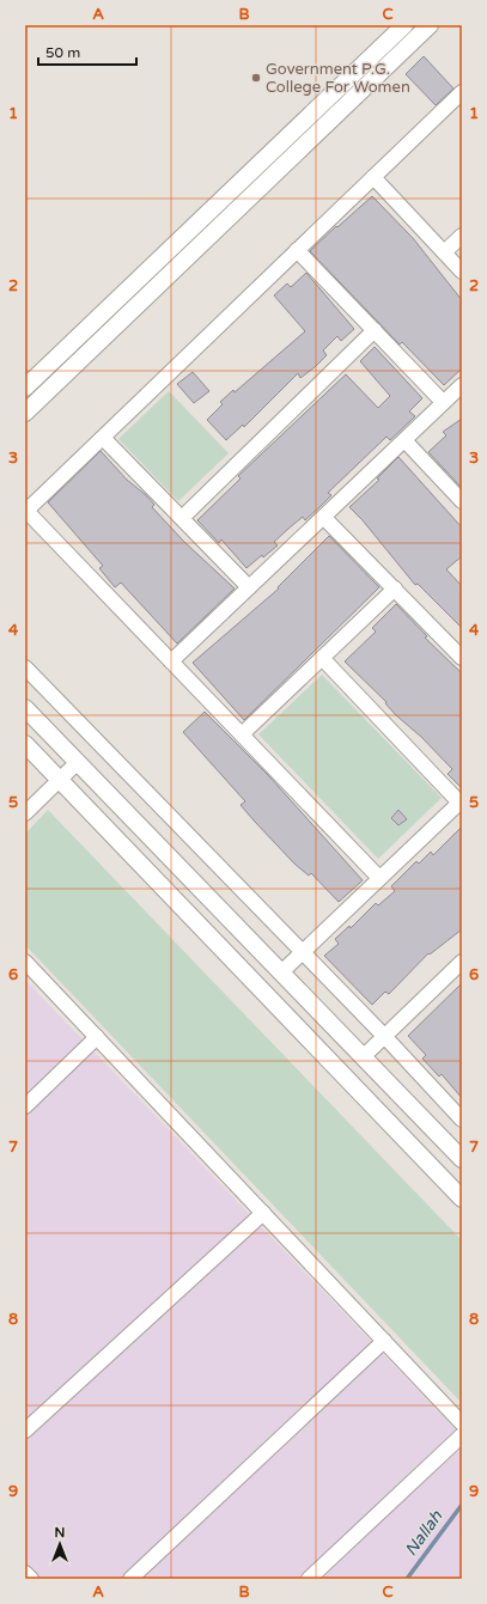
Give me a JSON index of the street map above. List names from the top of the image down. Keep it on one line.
{"water":["Nallah"],"places":["Government P.G. College For Women"],"scale_bar":"50 m","north":"top","grid":{"columns":["A","B","C"],"rows":["1","2","3","4","5","6","7","8","9"]}}
